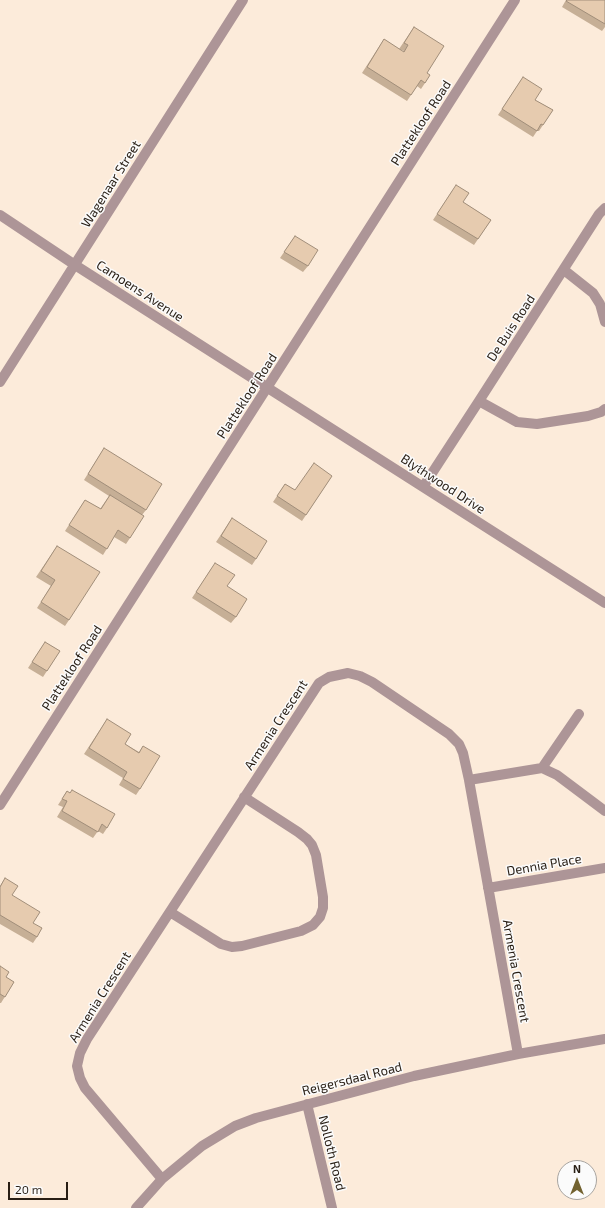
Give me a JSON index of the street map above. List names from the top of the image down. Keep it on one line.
{"streets":{"street":["Plattekloof Road","Wagenaar Street","Camoens Avenue","De Buis Road","Blythwood Drive","Armenia Crescent","Dennia Place","Reigersdaal Road","Nolloth Road"]},"crossings":[["Plattekloof Road","Camoens Avenue"],["Plattekloof Road","Blythwood Drive"],["Wagenaar Street","Camoens Avenue"],["Camoens Avenue","Blythwood Drive"],["De Buis Road","Blythwood Drive"],["Armenia Crescent","Dennia Place"],["Armenia Crescent","Reigersdaal Road"],["Reigersdaal Road","Nolloth Road"]],"scale_bar":"20 m","north":"top"}
